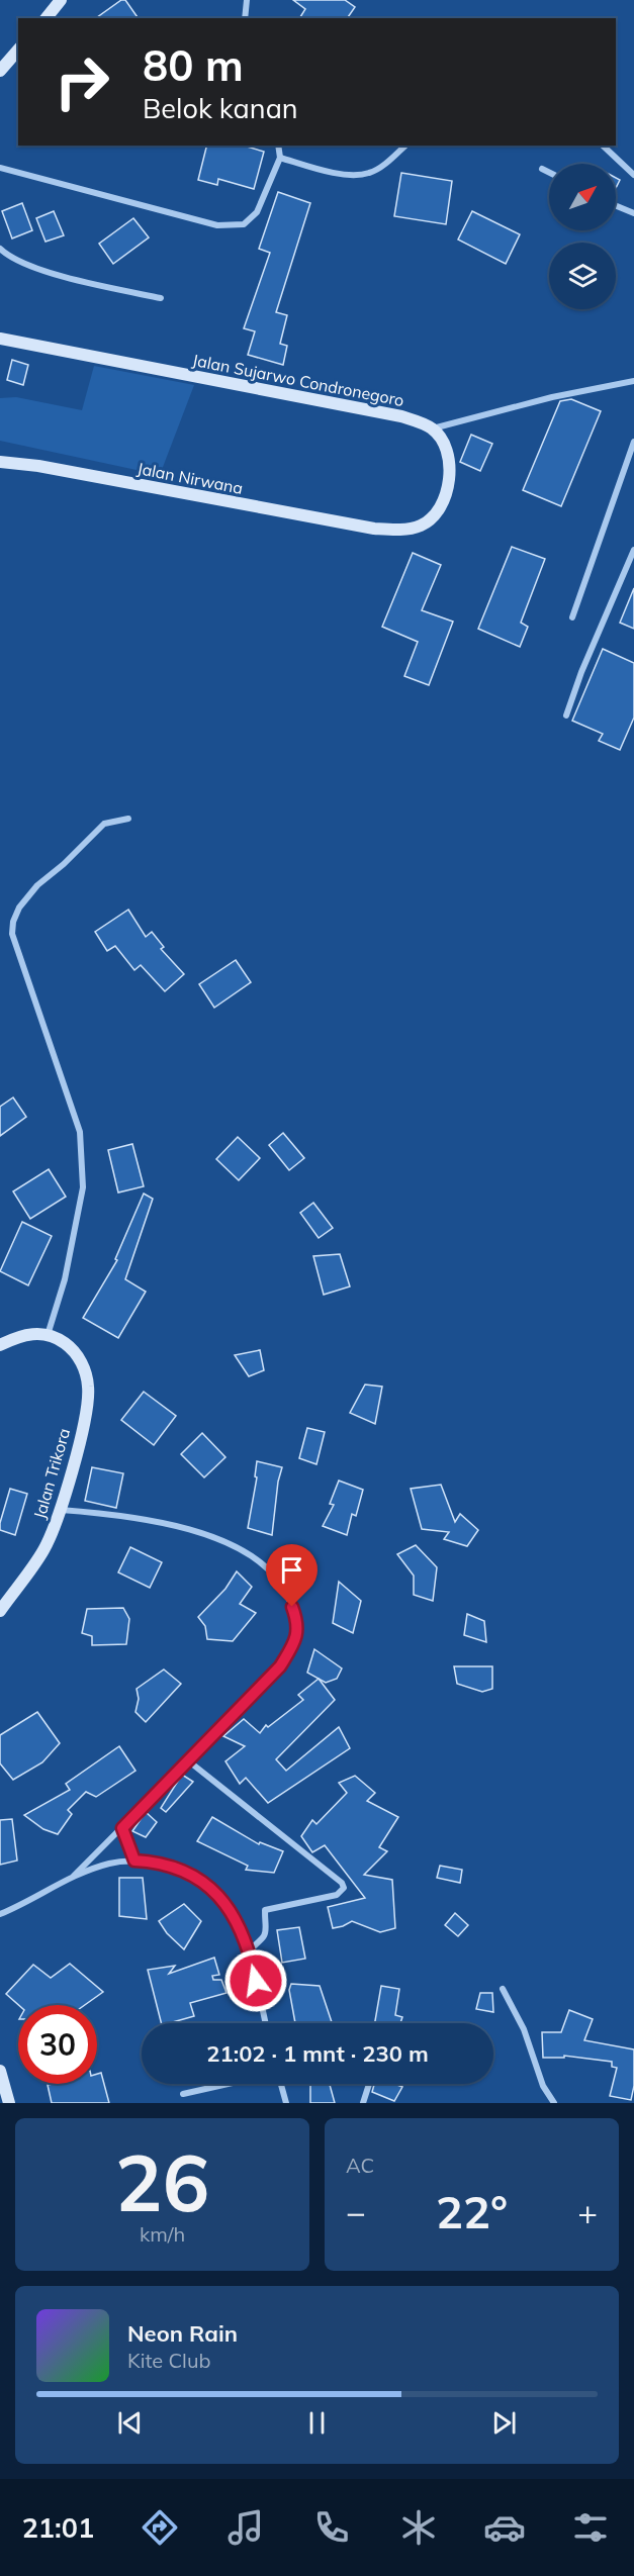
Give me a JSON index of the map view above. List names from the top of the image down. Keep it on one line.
{"streets":{"street":["Jalan Sujarwo Condronegoro","Jalan Nirwana","Jalan Trikora"]},"crossings":[["Jalan Sujarwo Condronegoro","Jalan Nirwana"]],"north":"top right","page":{"turn":["80 m","Belok kanan"],"limit":"30","trip":"21:02 · 1 mnt · 230 m","tile":[["26","km/h"],"AC"],"heat":["−","22°","+"],"song":["Neon Rain","Kite Club"],"tabs":"21:01"}}
